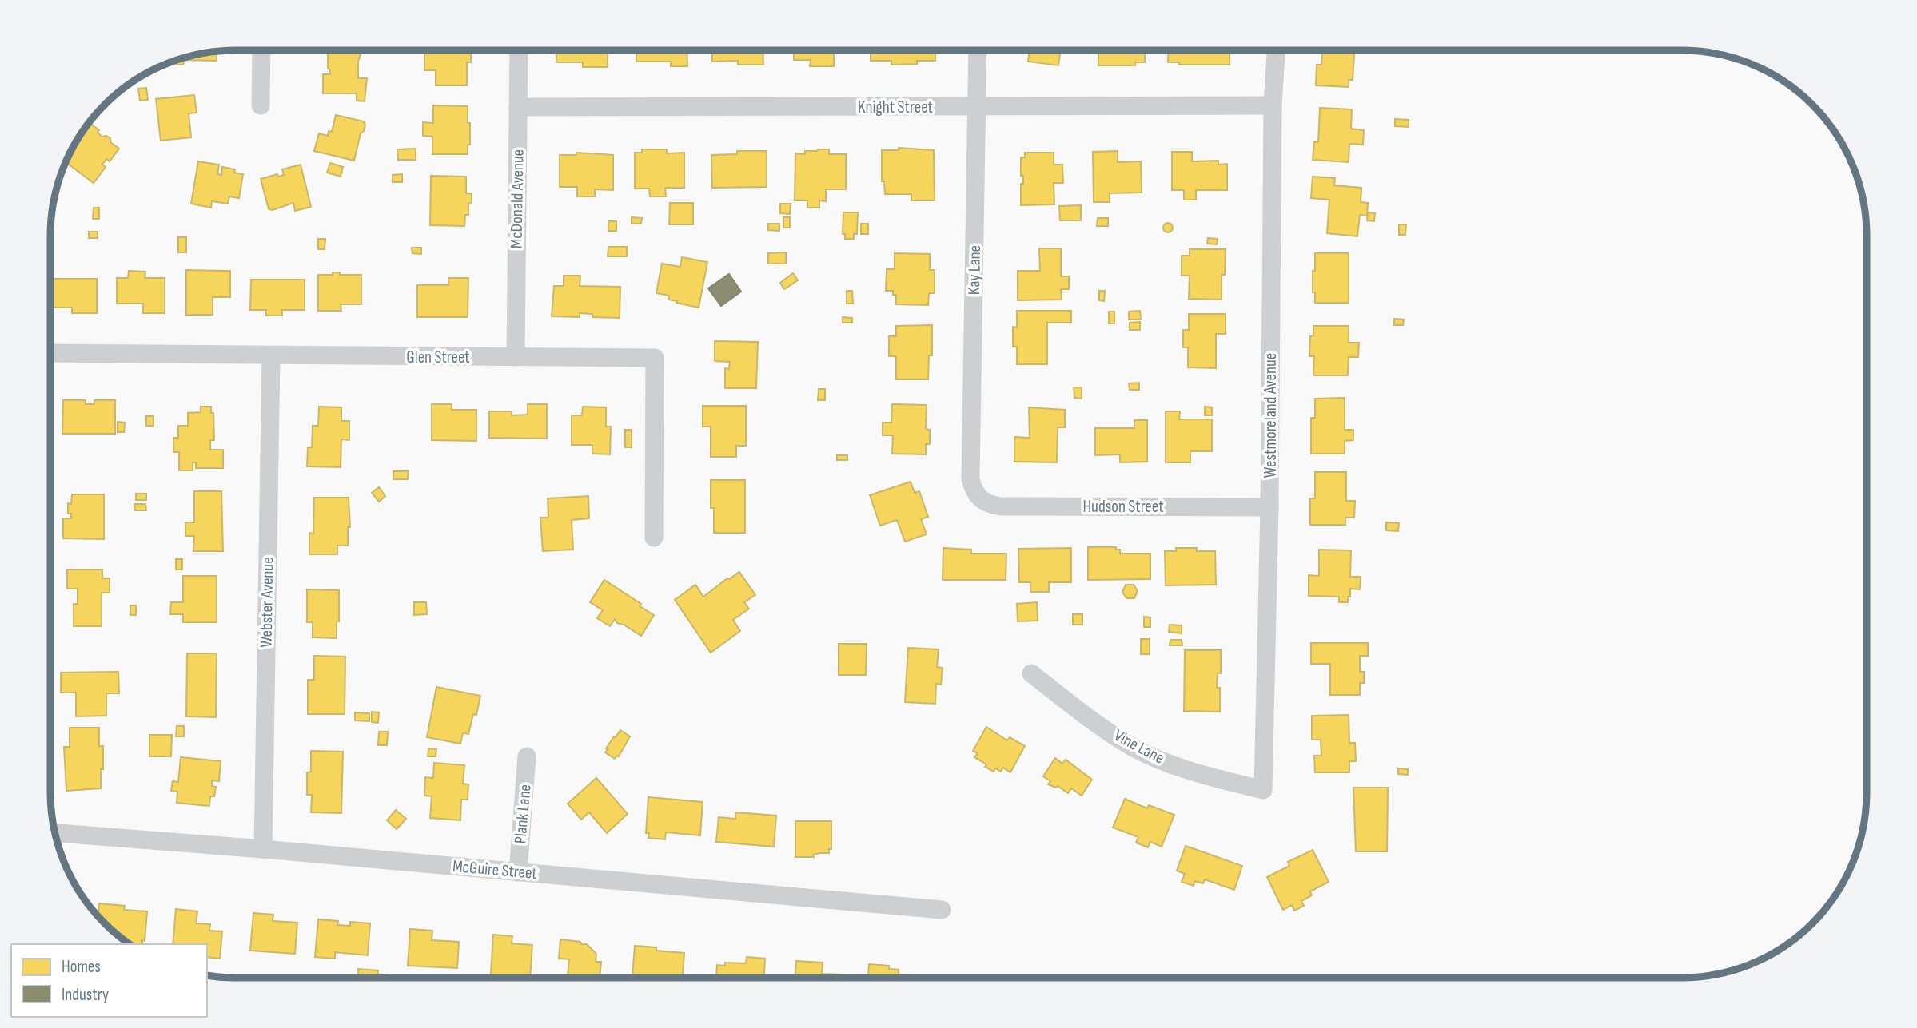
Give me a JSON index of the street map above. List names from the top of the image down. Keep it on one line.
{"streets":{"street":["Knight Street","McDonald Avenue","Kay Lane","Glen Street","Westmoreland Avenue","Hudson Street","Webster Avenue","Vine Lane","Plank Lane","McGuire Street"]},"crossings":[["Knight Street","McDonald Avenue"],["Knight Street","Kay Lane"],["Knight Street","Westmoreland Avenue"],["McDonald Avenue","Glen Street"],["Kay Lane","Hudson Street"],["Glen Street","Webster Avenue"],["Westmoreland Avenue","Hudson Street"],["Westmoreland Avenue","Vine Lane"],["Webster Avenue","McGuire Street"],["Plank Lane","McGuire Street"]],"legend":["Homes","Industry"]}
